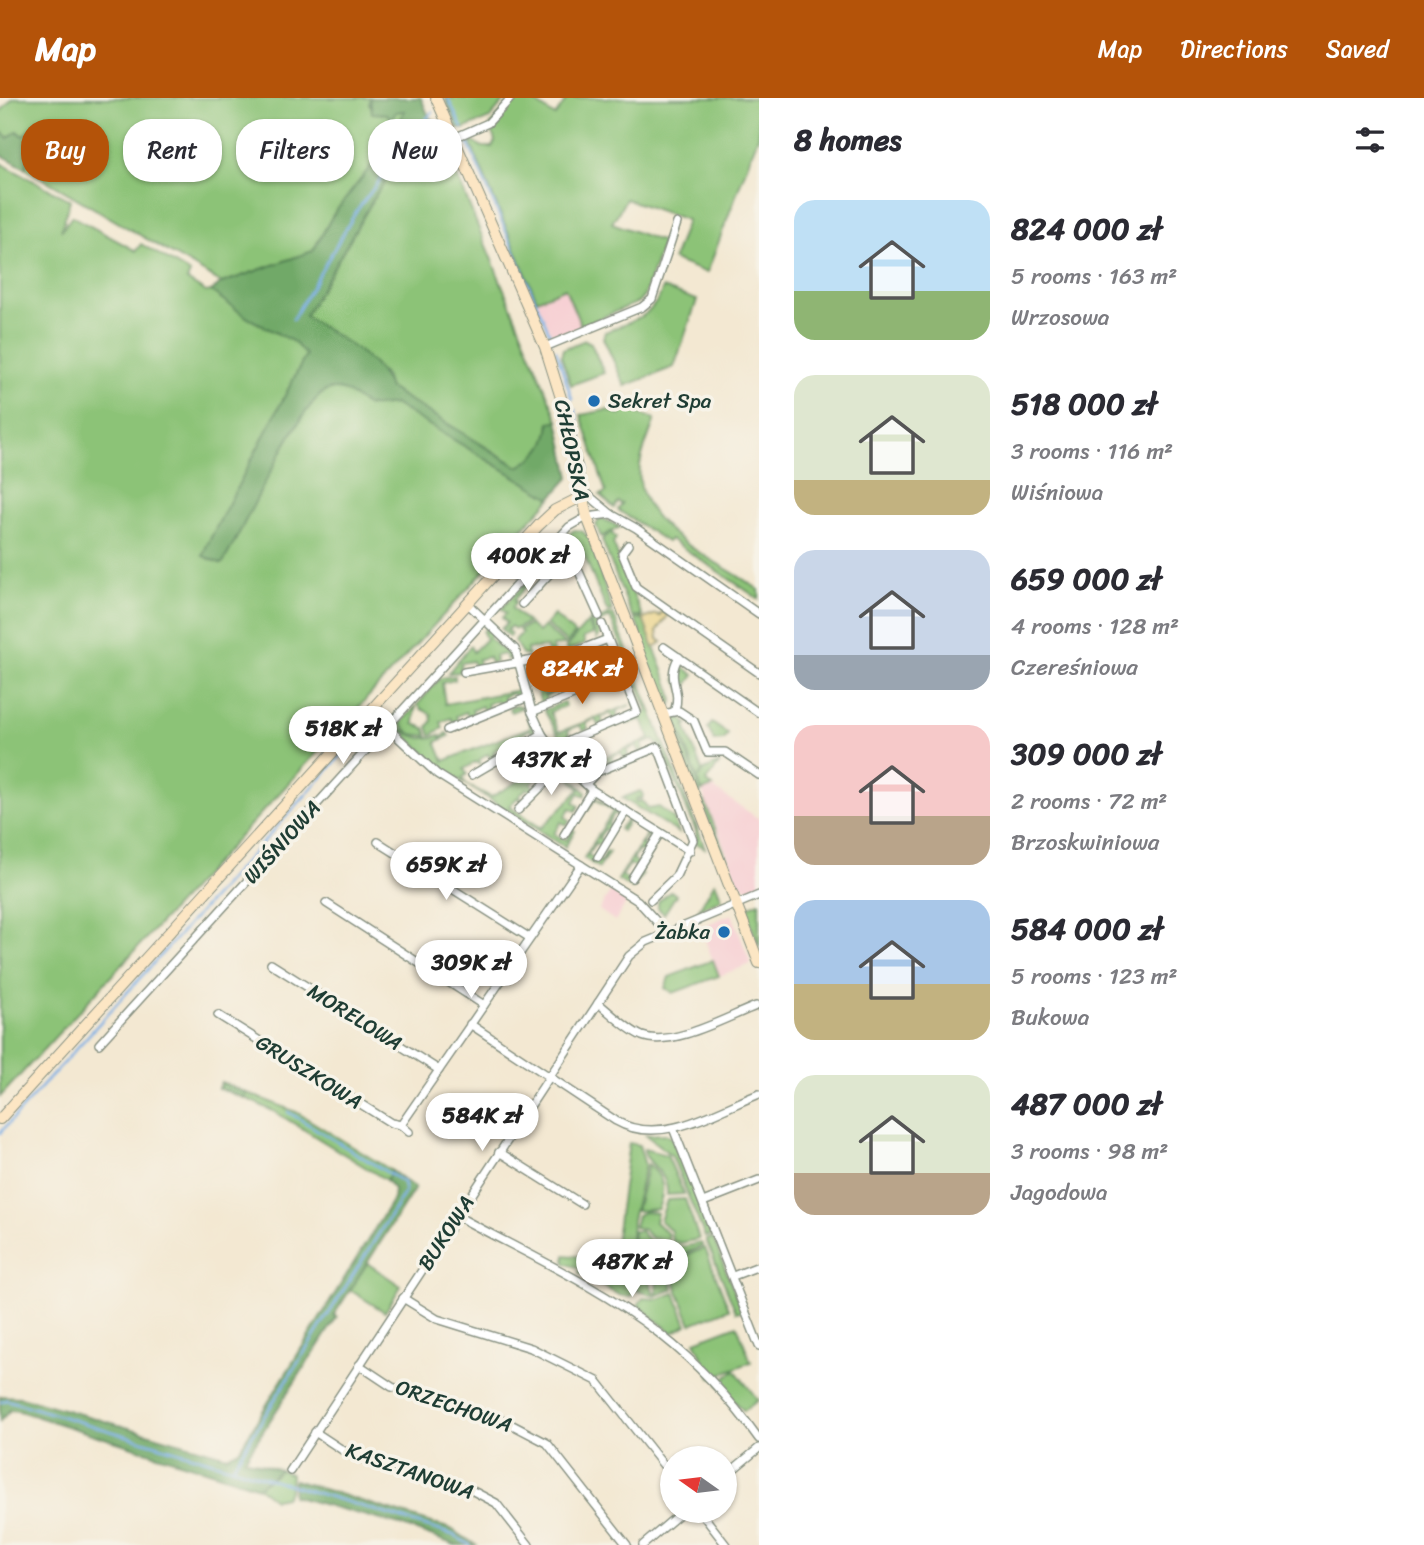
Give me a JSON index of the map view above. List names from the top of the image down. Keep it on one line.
{"streets":{"street":["CHŁOPSKA","WIŚNIOWA","MORELOWA","GRUSZKOWA","BUKOWA","ORZECHOWA","KASZTANOWA"]},"crossings":[["CHŁOPSKA","WIŚNIOWA"],["CHŁOPSKA","BUKOWA"],["BUKOWA","ORZECHOWA"],["BUKOWA","KASZTANOWA"]],"places":["Sekret Spa","Żabka"],"north":"left","page":{"header":"Map","nav":["Map","Directions","Saved"],"heading":"8 homes","chip":["Buy","Rent","Filters","New"],"list":[{"name":"824 000 zł","note":"5 rooms · 163 m² · Wrzosowa"},{"name":"518 000 zł","note":"3 rooms · 116 m² · Wiśniowa"},{"name":"659 000 zł","note":"4 rooms · 128 m² · Czereśniowa"},{"name":"309 000 zł","note":"2 rooms · 72 m² · Brzoskwiniowa"},{"name":"584 000 zł","note":"5 rooms · 123 m² · Bukowa"},{"name":"487 000 zł","note":"3 rooms · 98 m² · Jagodowa"}],"price":["400K zł","824K zł","518K zł","437K zł","659K zł","309K zł","584K zł","487K zł"]}}
